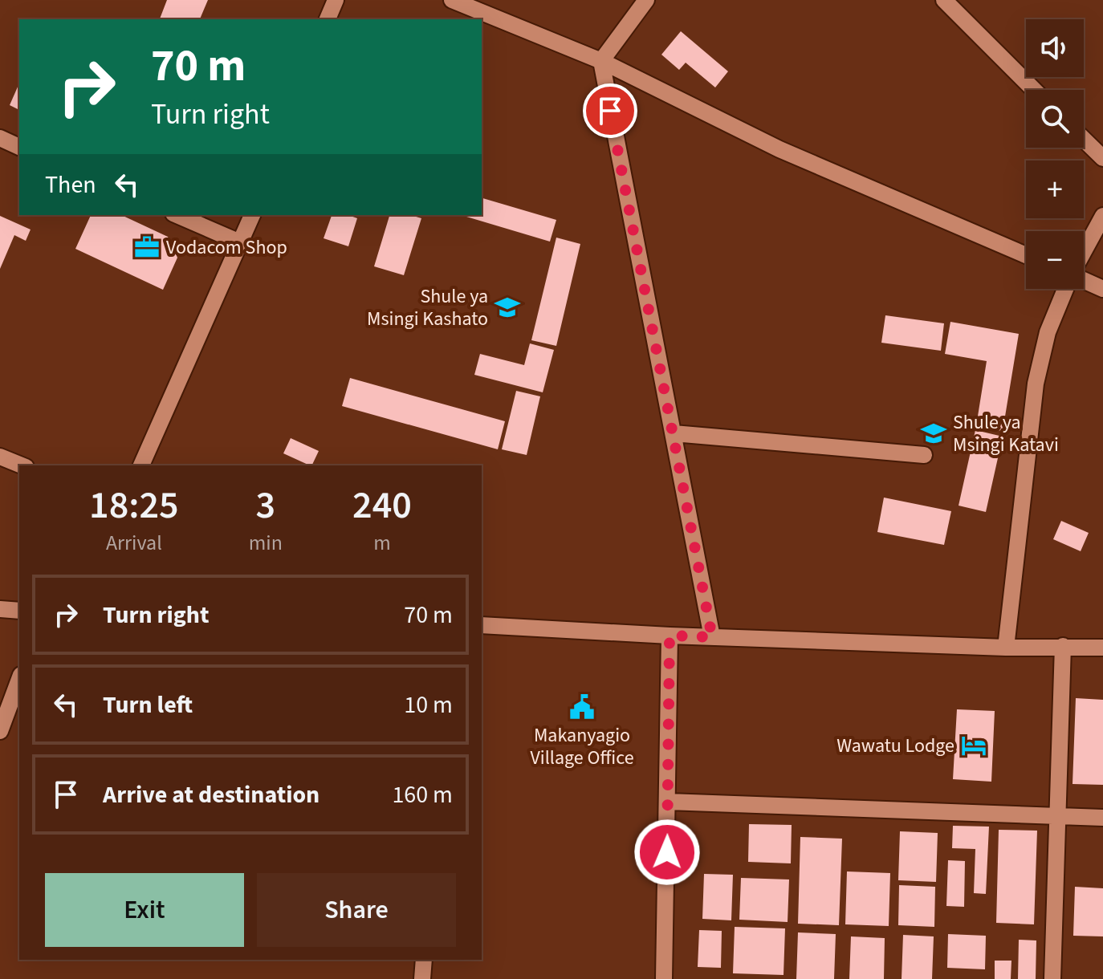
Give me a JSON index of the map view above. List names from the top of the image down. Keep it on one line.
{"places":{"office":["Vodacom Shop"],"school or university":["Shule ya Msingi Kashato","Shule ya Msingi Katavi"],"public building":["Makanyagio Village Office"],"hotel":["Wawatu Lodge"]},"page":{"map_buttons":["+","−"],"turn":["70 m","Turn right"],"then":"Then","eta":["18:25","Arrival","3","min","240","m"],"list":[{"name":"Turn right","value":"70 m"},{"name":"Turn left","value":"10 m"},{"name":"Arrive at destination","value":"160 m"}],"buttons":["Exit","Share"]}}
